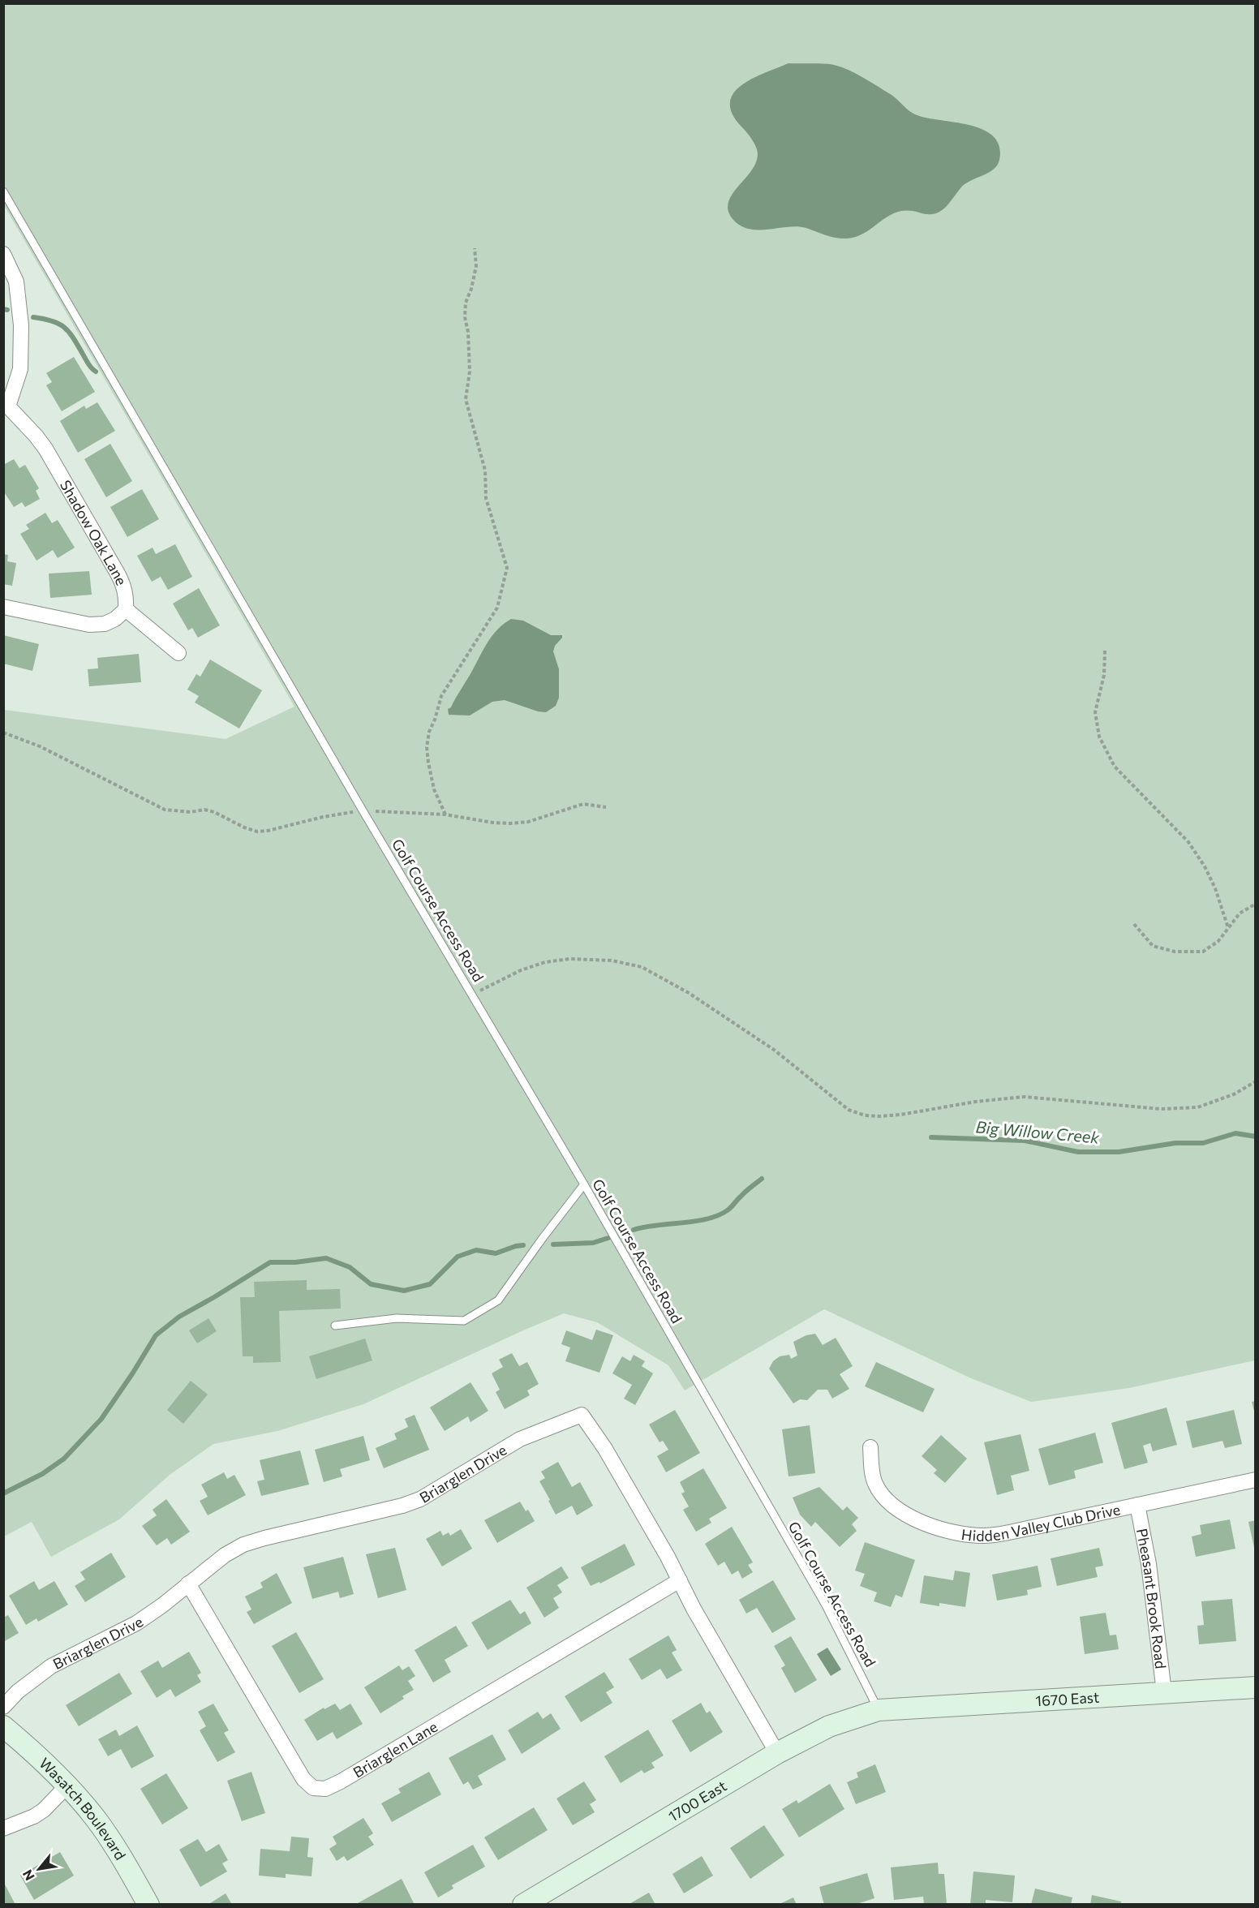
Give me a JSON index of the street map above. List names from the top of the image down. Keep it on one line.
{"streets":{"main road":["1670 East","1700 East","Wasatch Boulevard"],"street":["Shadow Oak Lane","Briarglen Drive","Hidden Valley Club Drive","Pheasant Brook Road","Briarglen Lane"],"lane":["Golf Course Access Road"]},"crossings":[["Golf Course Access Road","1670 East"],["Golf Course Access Road","1700 East"],["Briarglen Drive","Briarglen Lane"],["Briarglen Drive","1700 East"],["Hidden Valley Club Drive","Pheasant Brook Road"],["Pheasant Brook Road","1670 East"],["1670 East","1700 East"]],"water":["Big Willow Creek"],"north":"bottom left"}
